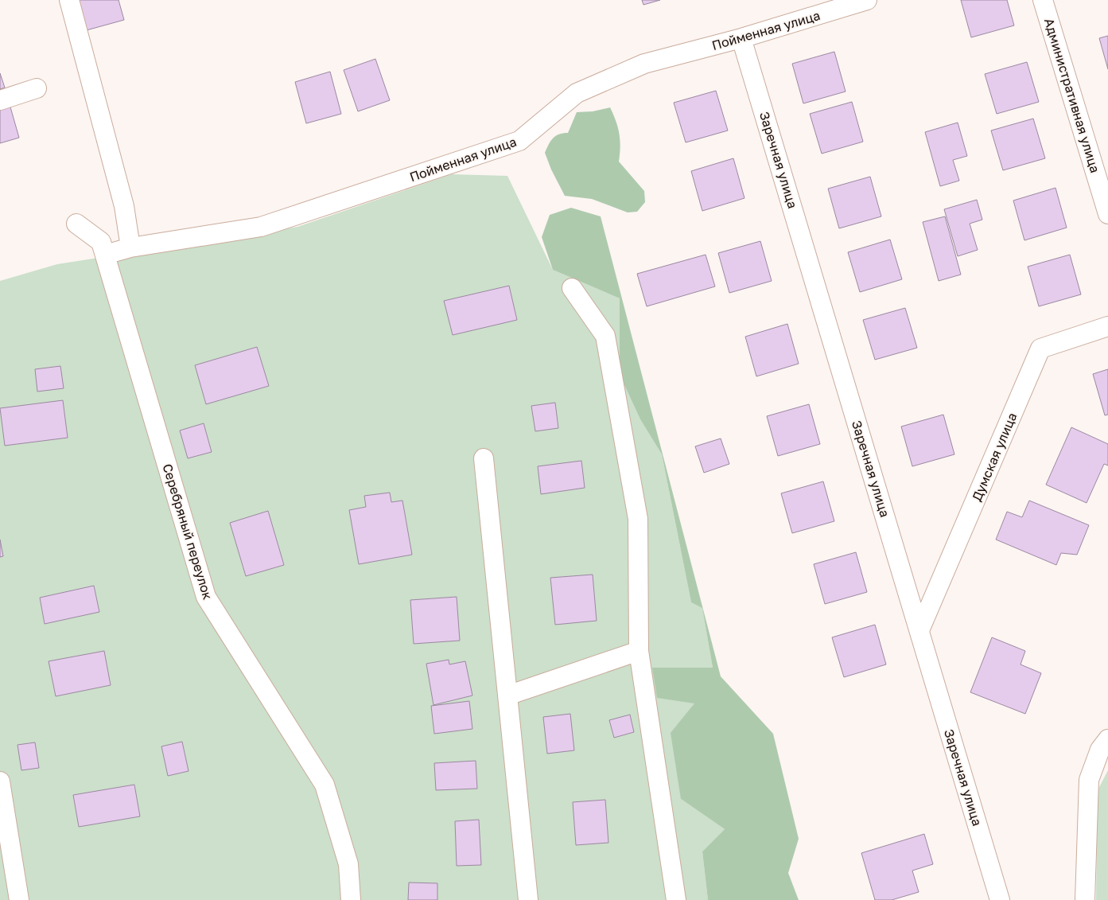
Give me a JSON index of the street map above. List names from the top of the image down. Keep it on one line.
{"streets":{"street":["Пойменная улица","Административная улица","Заречная улица","Думская улица","Серебряный переулок"]},"crossings":[["Пойменная улица","Заречная улица"],["Пойменная улица","Серебряный переулок"],["Заречная улица","Думская улица"]]}
